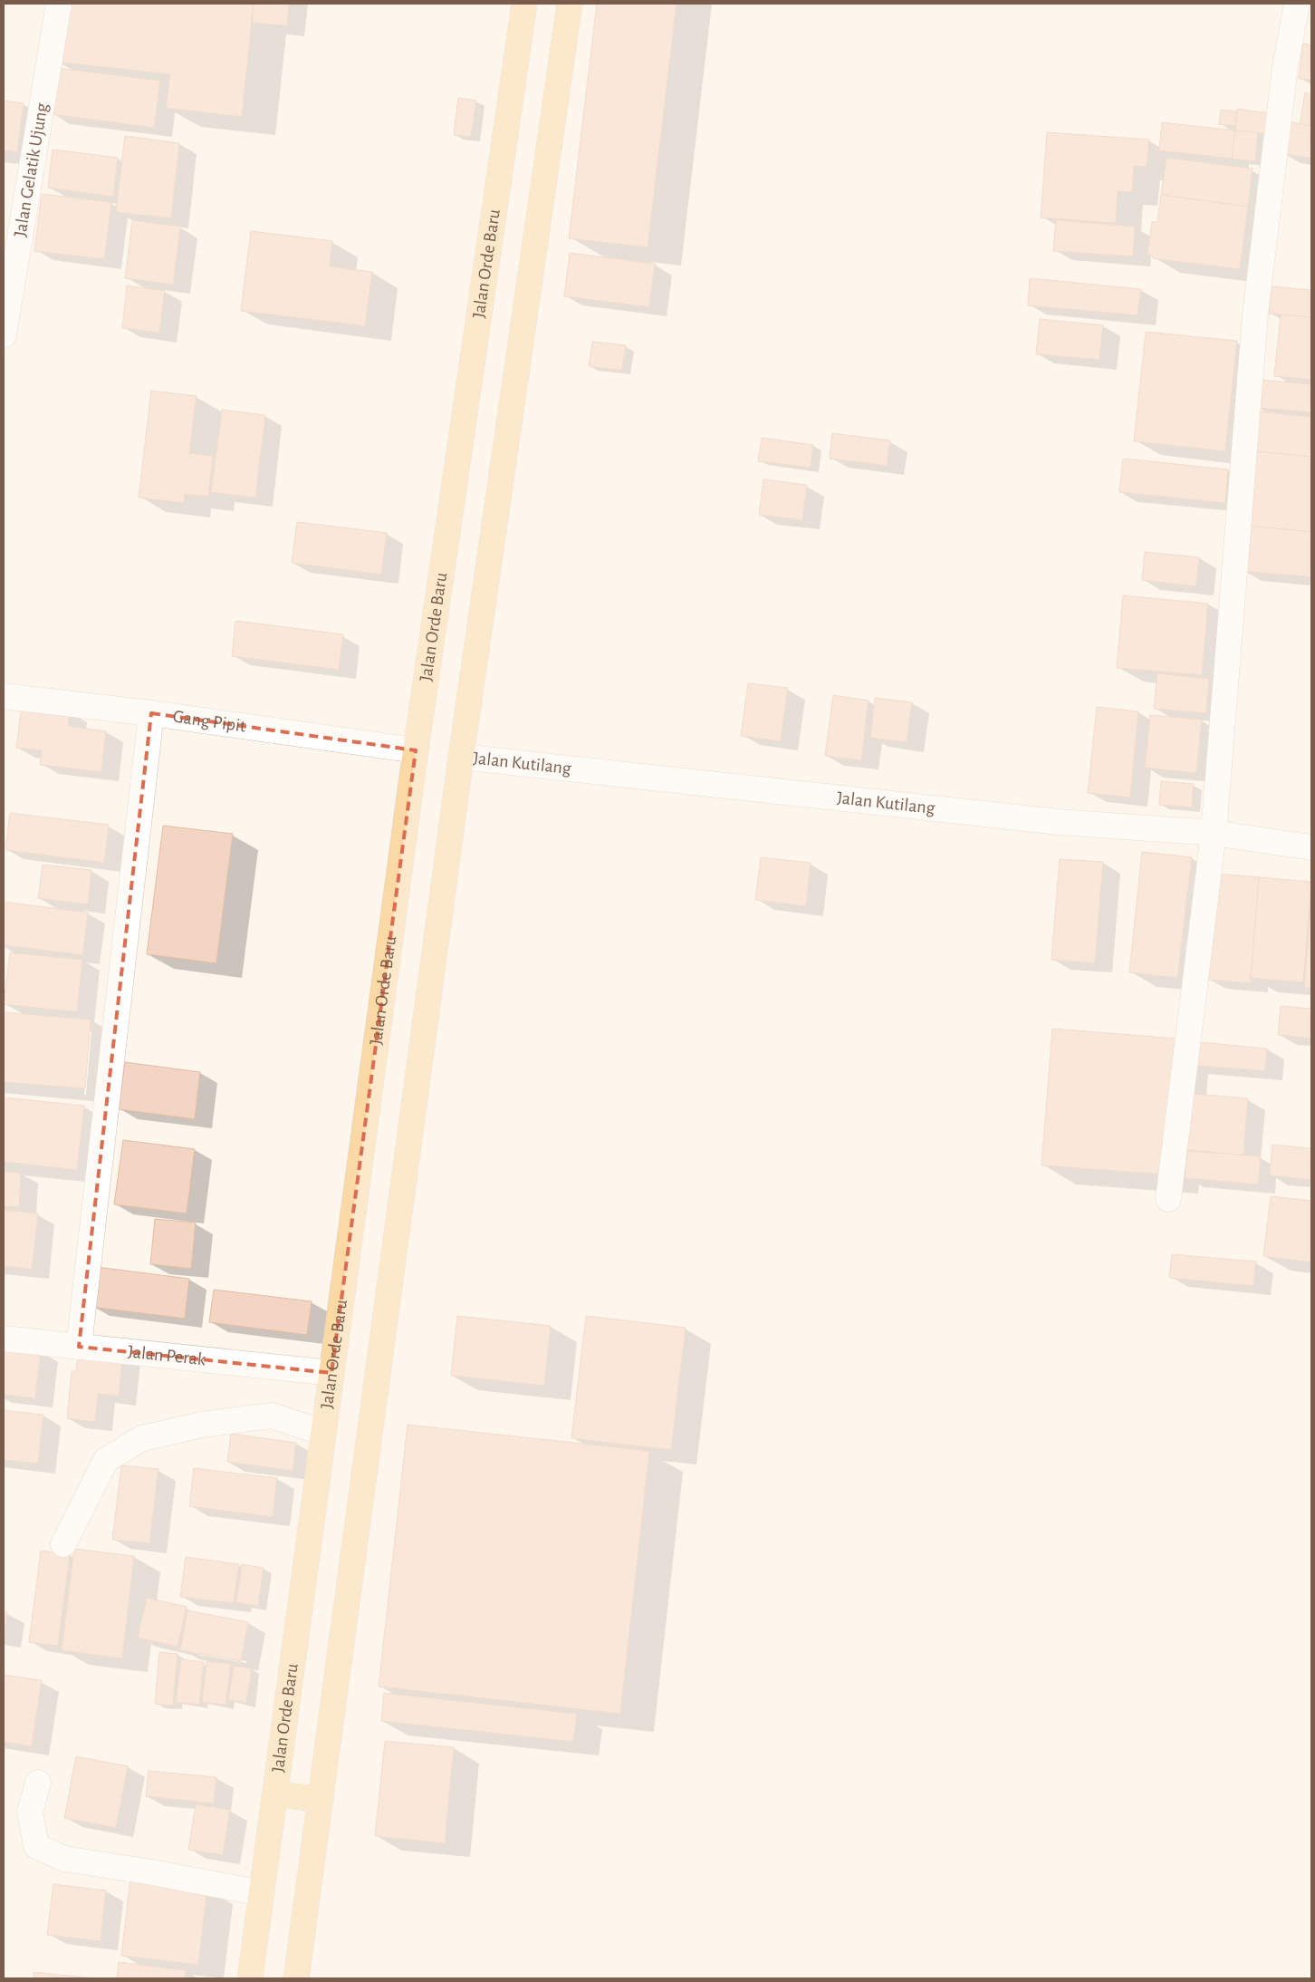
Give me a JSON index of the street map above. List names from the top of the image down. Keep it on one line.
{"streets":{"main road":["Jalan Orde Baru"],"street":["Jalan Gelatik Ujung","Gang Pipit","Jalan Kutilang","Jalan Perak"]},"crossings":[["Jalan Orde Baru","Gang Pipit"],["Jalan Orde Baru","Jalan Perak"]]}
